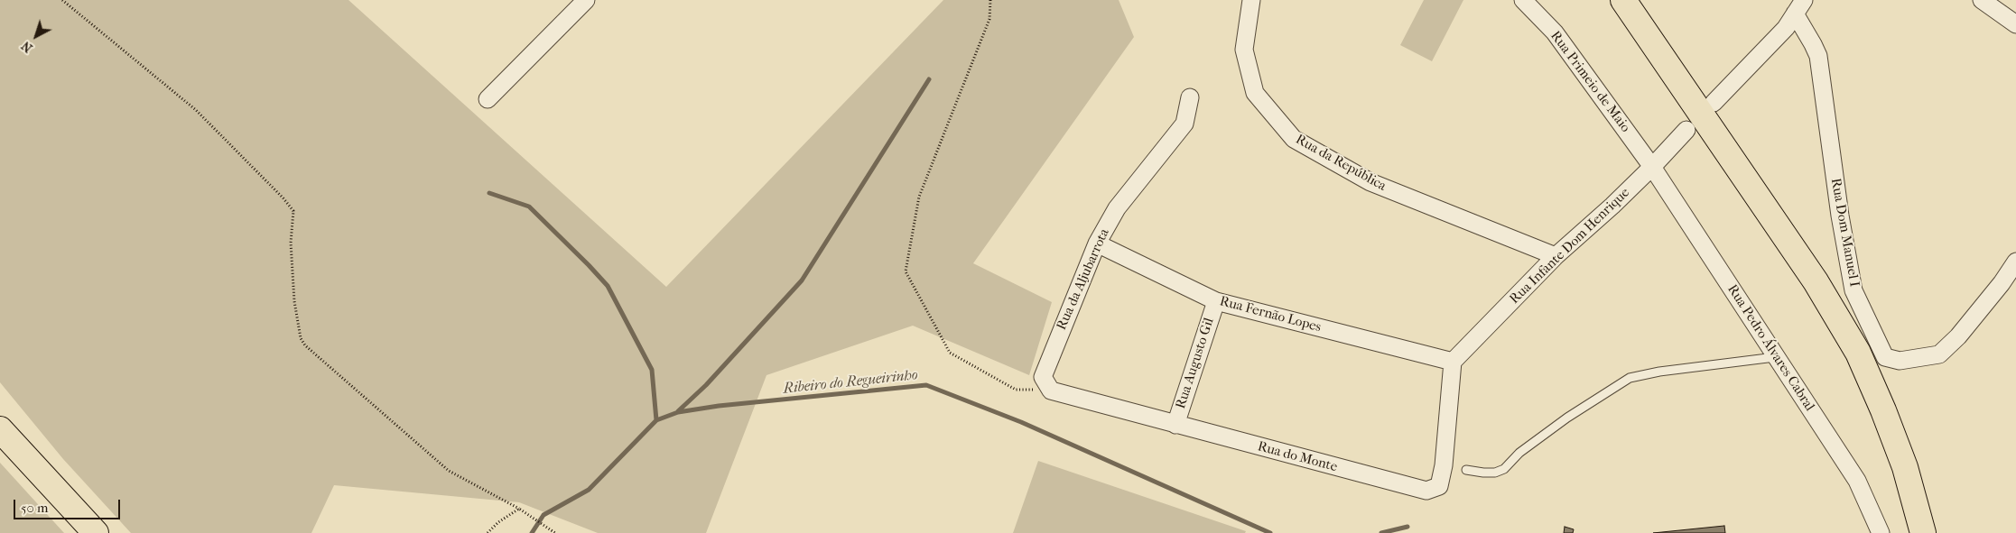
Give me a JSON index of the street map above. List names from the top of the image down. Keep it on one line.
{"streets":{"street":["Rua Primeio de Maio","Rua da República","Rua Dom Manuel I","Rua Infante Dom Henrique","Rua da Aljubarrota","Rua Fernão Lopes","Rua Pedro Álvares Cabral","Rua Augusto Gil","Rua do Monte"]},"crossings":[["Rua Primeio de Maio","Rua Infante Dom Henrique"],["Rua Primeio de Maio","Rua Pedro Álvares Cabral"],["Rua da República","Rua Infante Dom Henrique"],["Rua Infante Dom Henrique","Rua Fernão Lopes"],["Rua Infante Dom Henrique","Rua Pedro Álvares Cabral"],["Rua Infante Dom Henrique","Rua do Monte"],["Rua da Aljubarrota","Rua Fernão Lopes"],["Rua da Aljubarrota","Rua do Monte"],["Rua Fernão Lopes","Rua Augusto Gil"],["Rua Fernão Lopes","Rua do Monte"],["Rua Augusto Gil","Rua do Monte"]],"water":["Ribeiro do Regueirinho"],"scale_bar":"50 m","north":"bottom left"}
